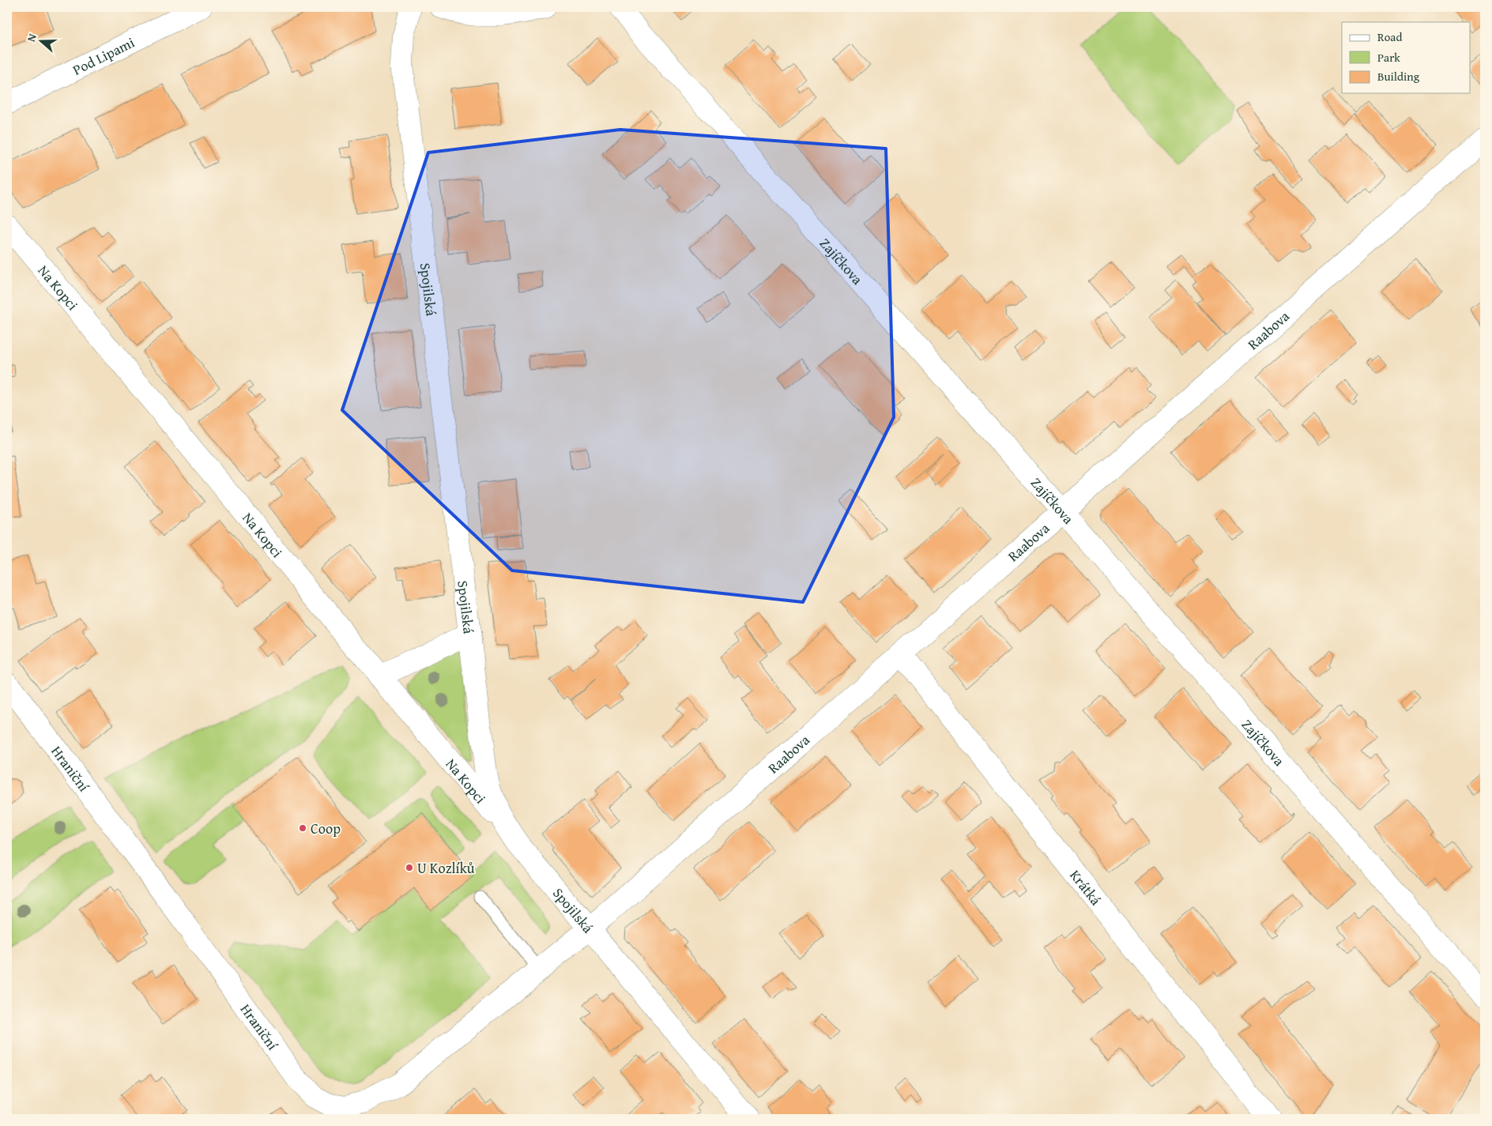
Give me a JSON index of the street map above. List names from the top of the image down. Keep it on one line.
{"streets":{"street":["Pod Lipami","Zajíčkova","Na Kopci","Spojilská","Raabova","Hraniční","Krátká"]},"crossings":[["Zajíčkova","Raabova"],["Na Kopci","Spojilská"],["Spojilská","Raabova"],["Spojilská","Hraniční"],["Raabova","Hraniční"],["Raabova","Krátká"]],"places":["Coop","U Kozlíků"],"legend":["Road","Park","Building"],"north":"left"}
